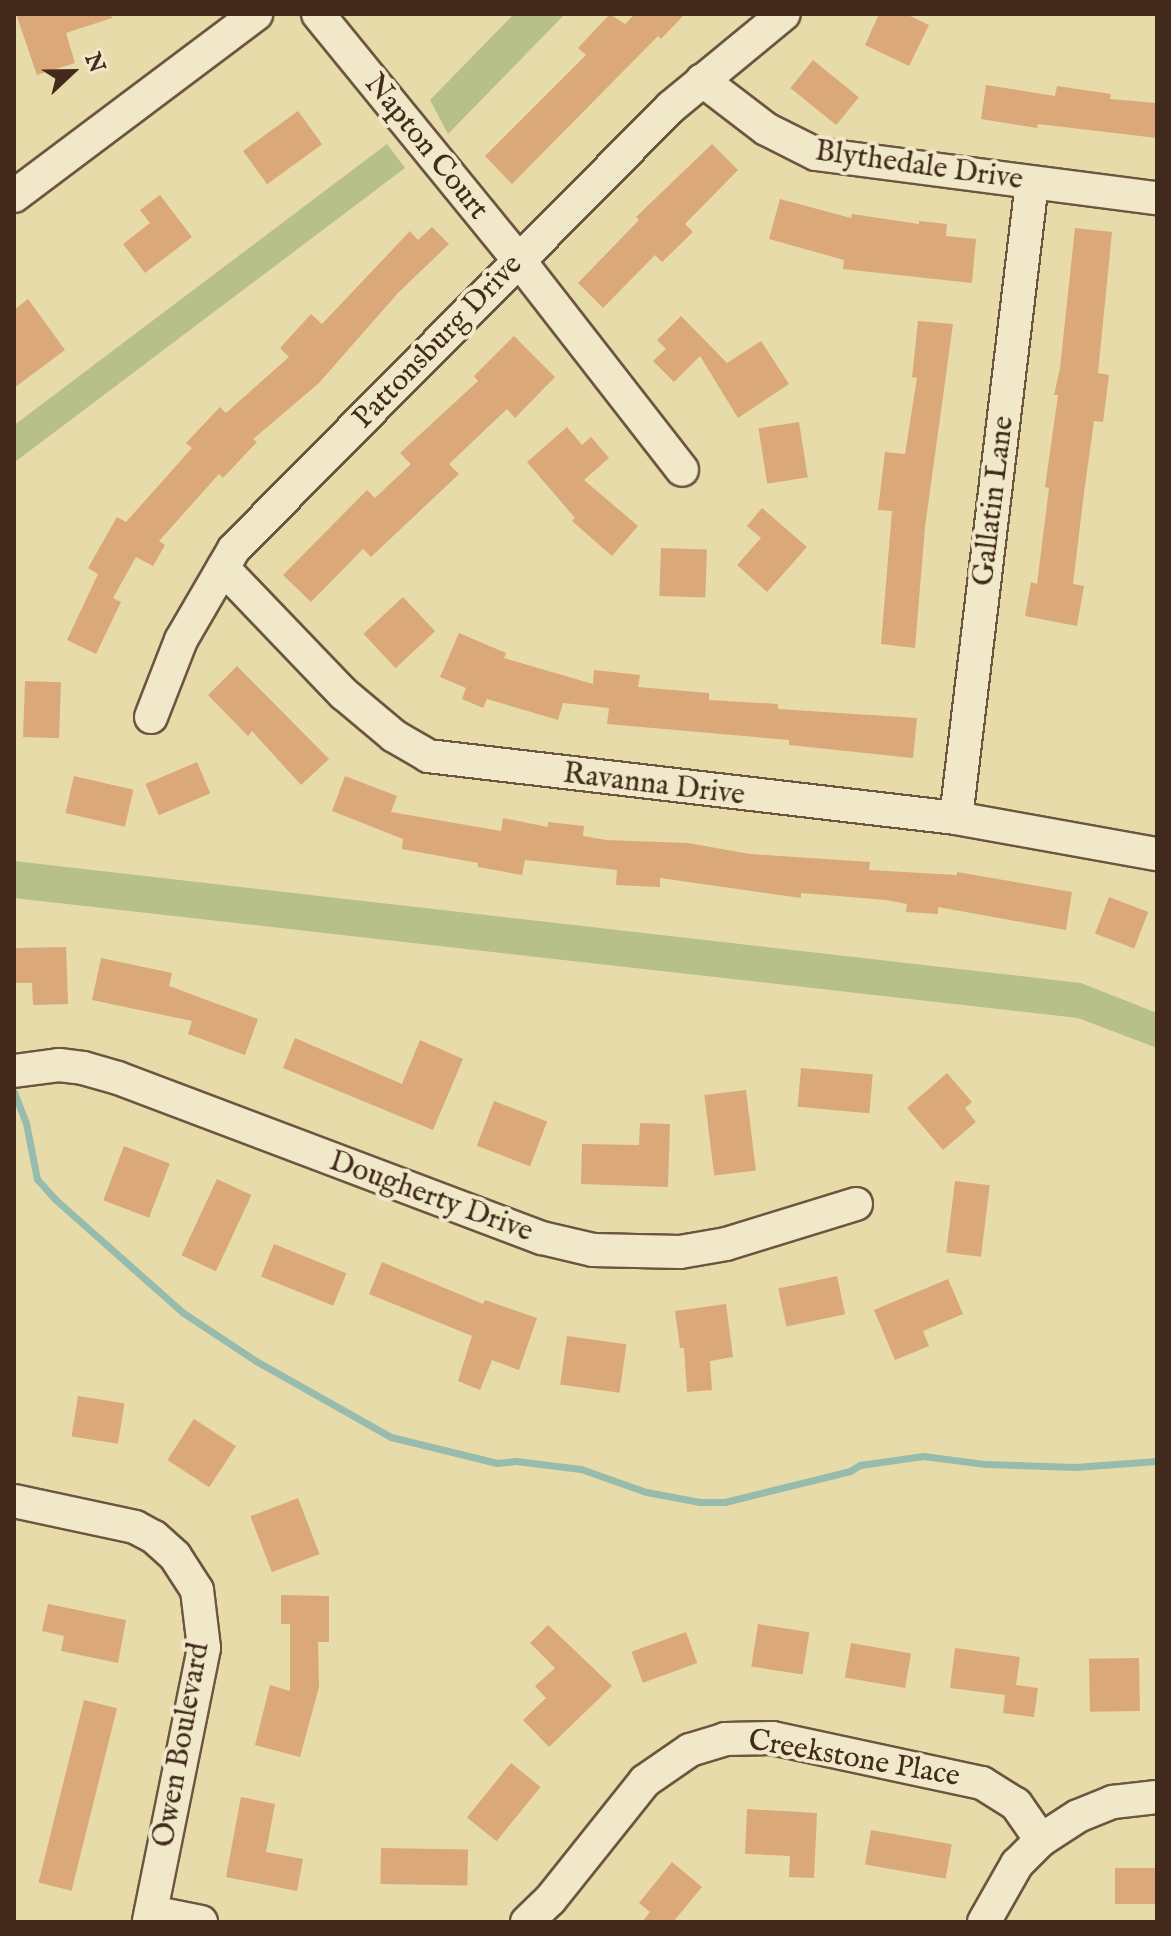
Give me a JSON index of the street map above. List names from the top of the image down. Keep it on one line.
{"streets":{"street":["Napton Court","Blythedale Drive","Pattonsburg Drive","Gallatin Lane","Ravanna Drive","Dougherty Drive","Owen Boulevard","Creekstone Place"]},"crossings":[["Napton Court","Pattonsburg Drive"],["Blythedale Drive","Pattonsburg Drive"],["Blythedale Drive","Gallatin Lane"],["Pattonsburg Drive","Ravanna Drive"],["Gallatin Lane","Ravanna Drive"]],"north":"right"}
